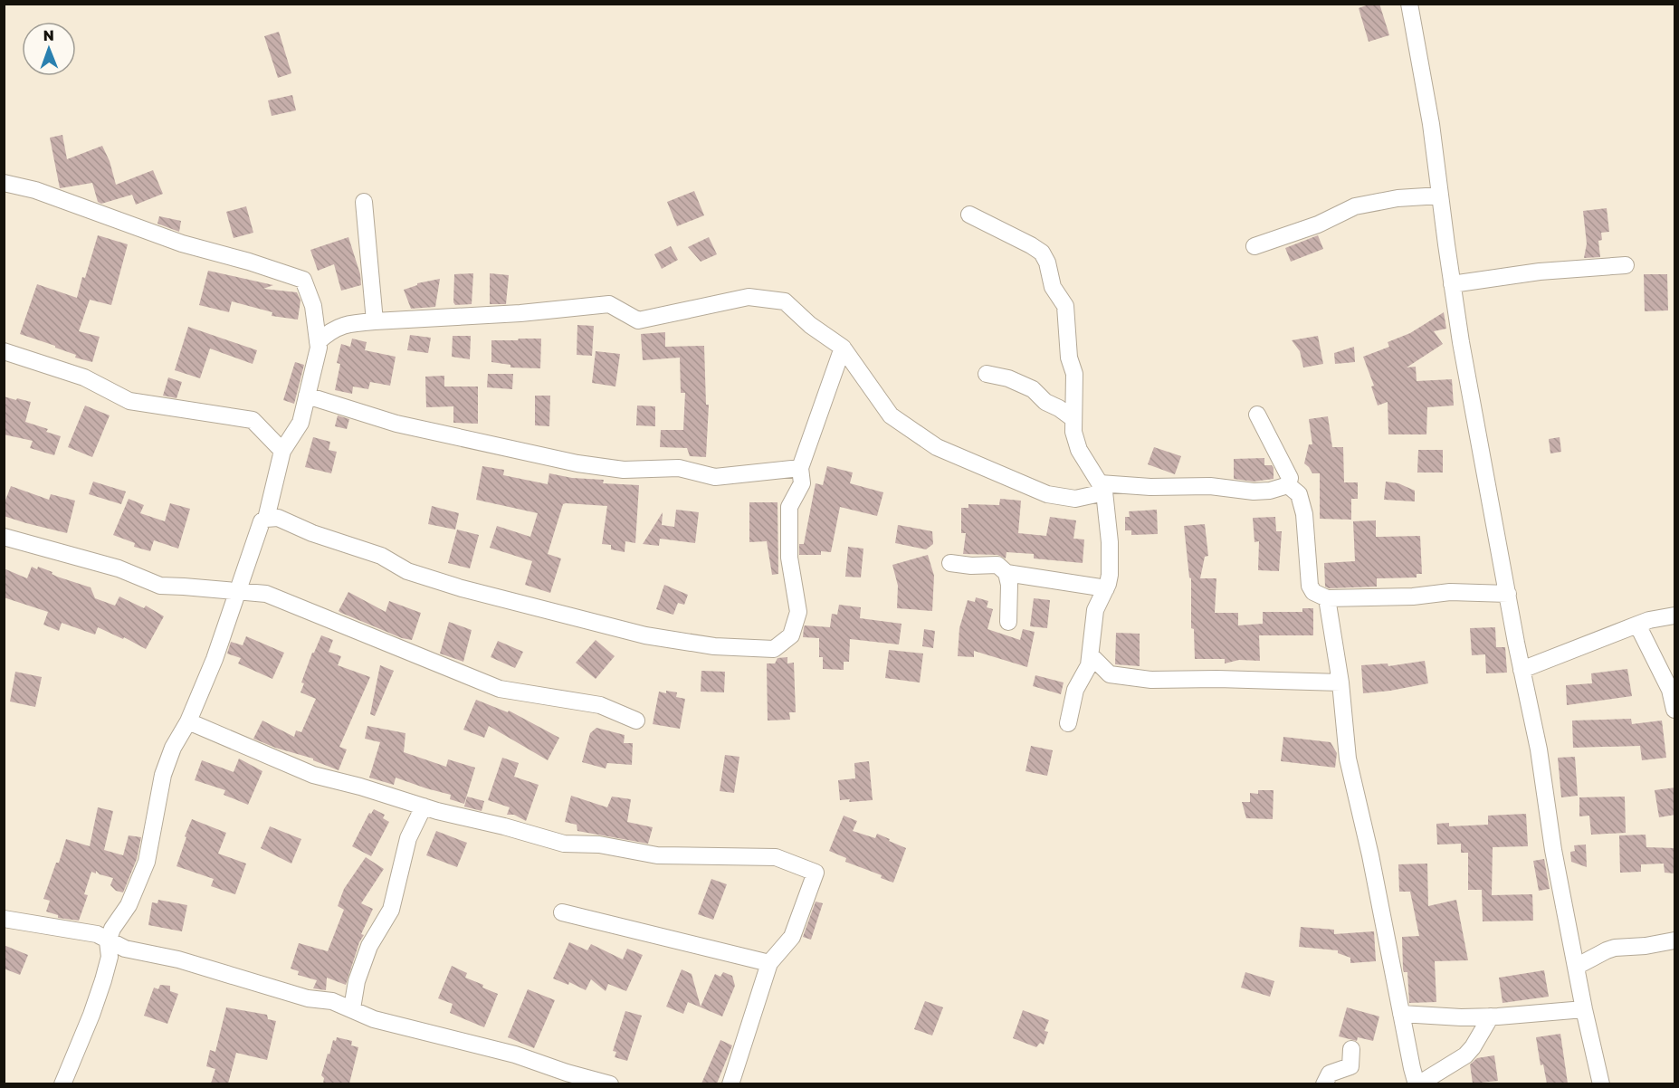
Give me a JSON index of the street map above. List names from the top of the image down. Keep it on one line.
{"north":"top"}
